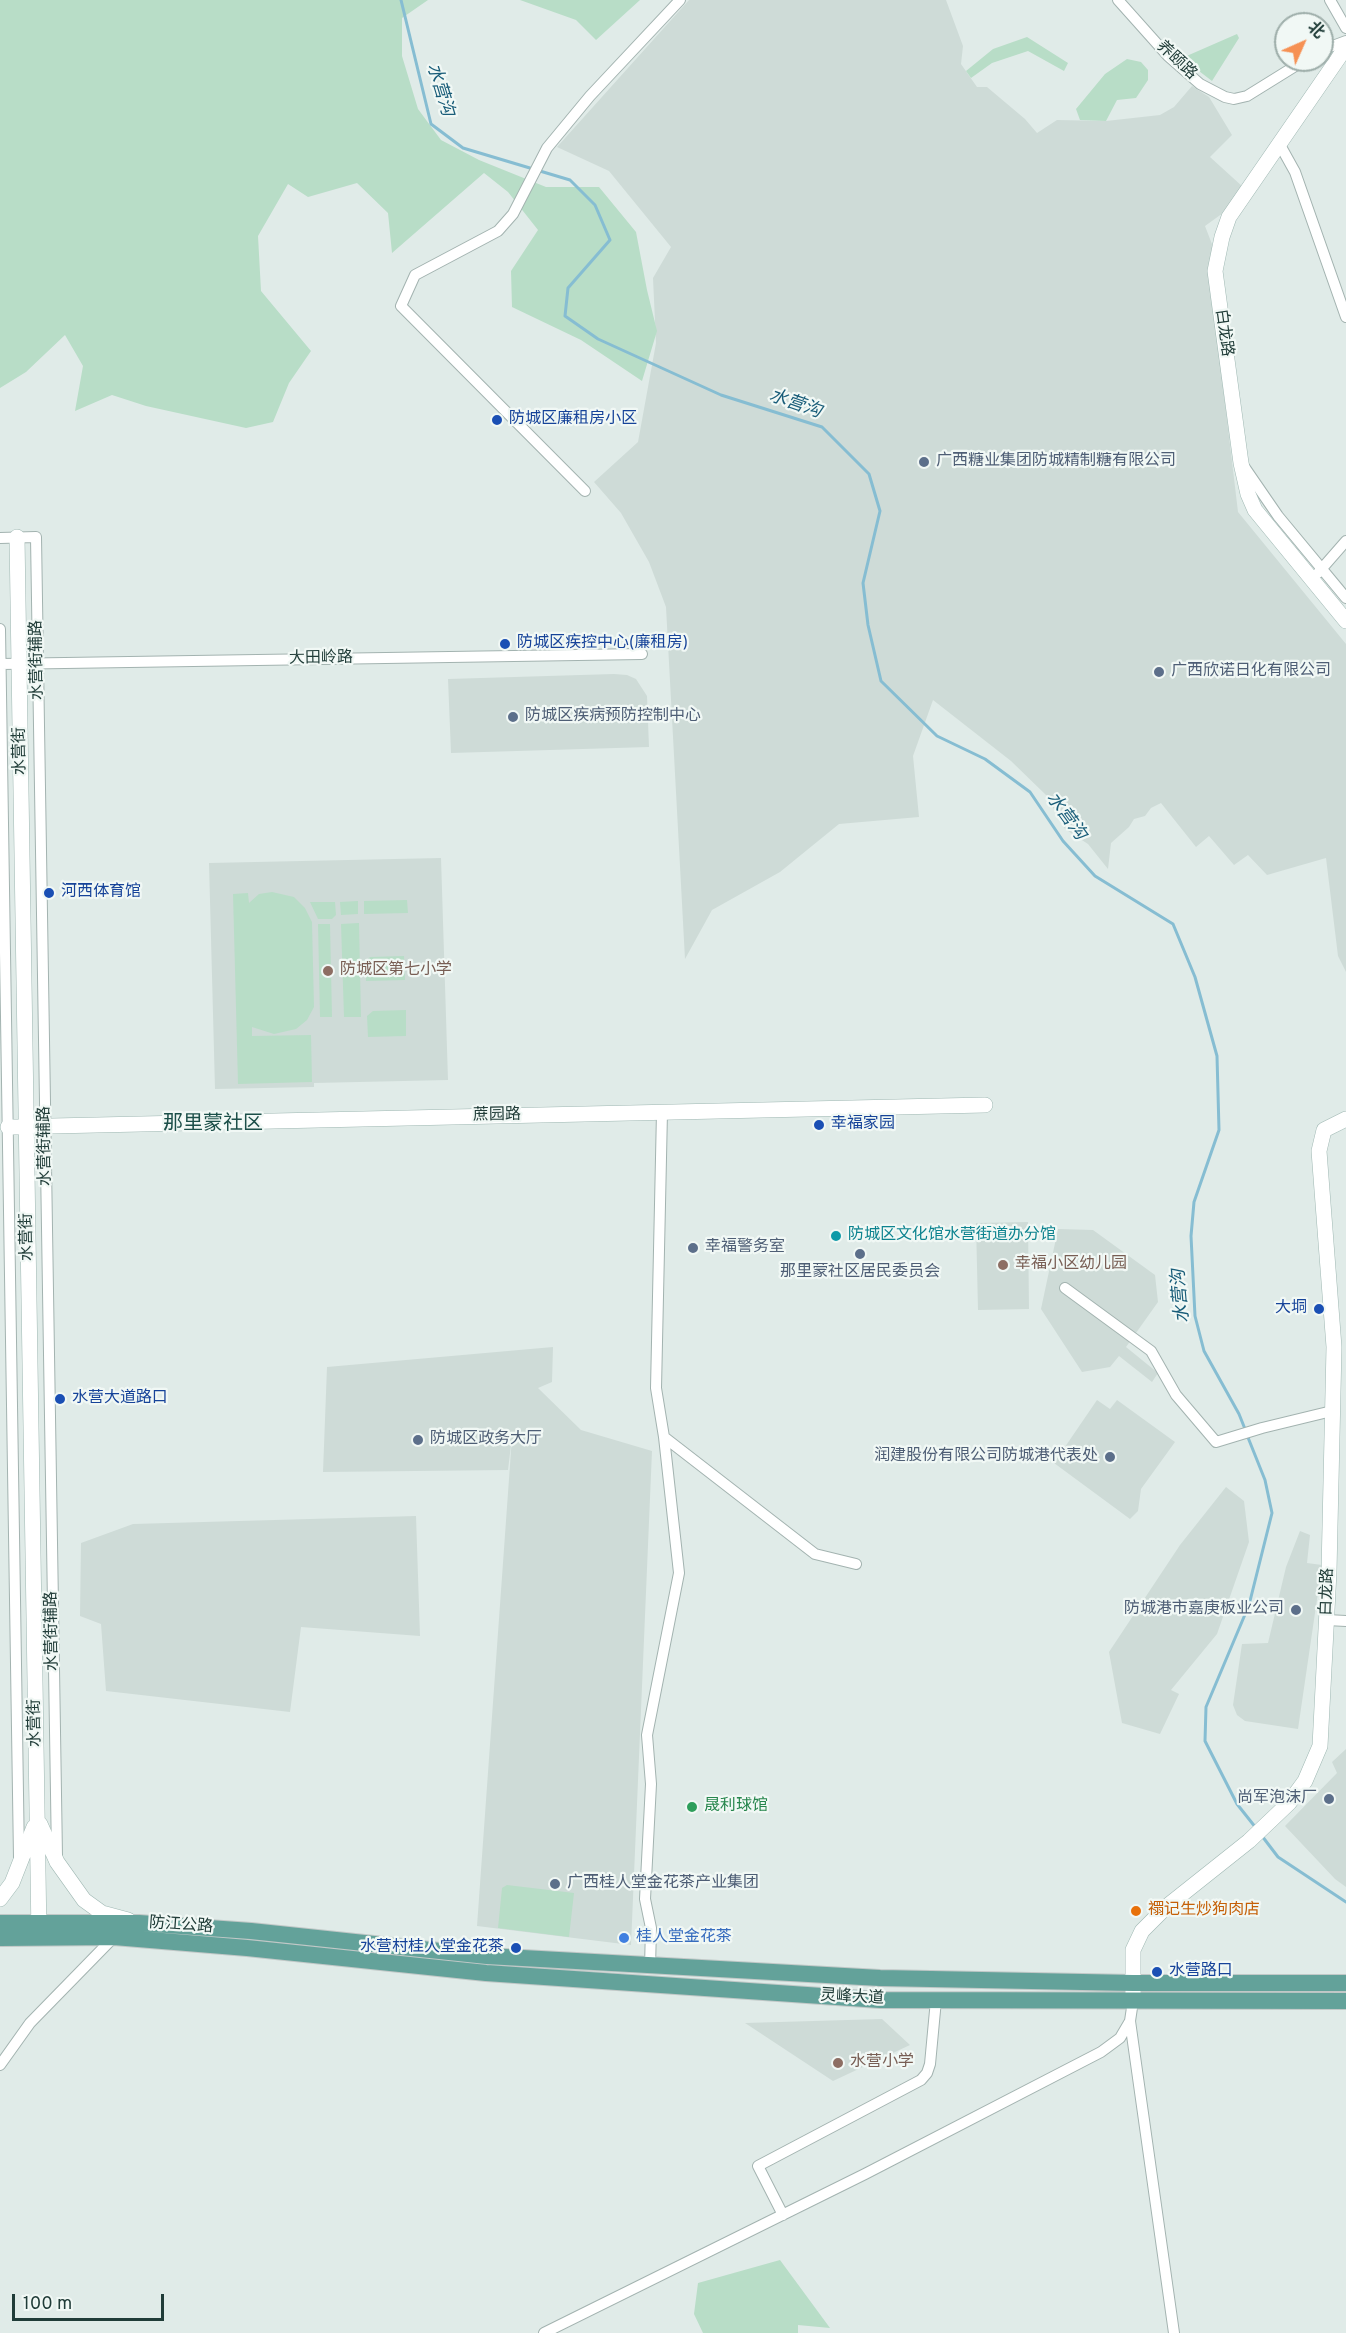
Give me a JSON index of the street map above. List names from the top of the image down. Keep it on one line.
{"streets":{"main road":["防江公路","灵峰大道"],"street":["养颐路","白龙路","大田岭路","水营街辅路","水营街","蔗园路"]},"crossings":[["白龙路","灵峰大道"],["大田岭路","水营街辅路"],["大田岭路","水营街"],["水营街辅路","水营街"],["水营街辅路","蔗园路"],["水营街","蔗园路"],["水营街","防江公路"],["防江公路","灵峰大道"]],"districts":["那里蒙社区"],"water":["水营沟"],"places":["防城区廉租房小区","广西糖业集团防城精制糖有限公司","防城区疾控中心(廉租房)","广西欣诺日化有限公司","防城区疾病预防控制中心","河西体育馆","防城区第七小学","幸福家园","防城区文化馆水营街道办分馆","幸福警务室","那里蒙社区居民委员会","幸福小区幼儿园","大垌","水营大道路口","防城区政务大厅","润建股份有限公司防城港代表处","防城港市嘉庚板业公司","尚军泡沫厂","晟利球馆","广西桂人堂金花茶产业集团","禤记生炒狗肉店","桂人堂金花茶","水营村桂人堂金花茶","水营路口","水营小学"],"scale_bar":"100 m","north":"top right"}
